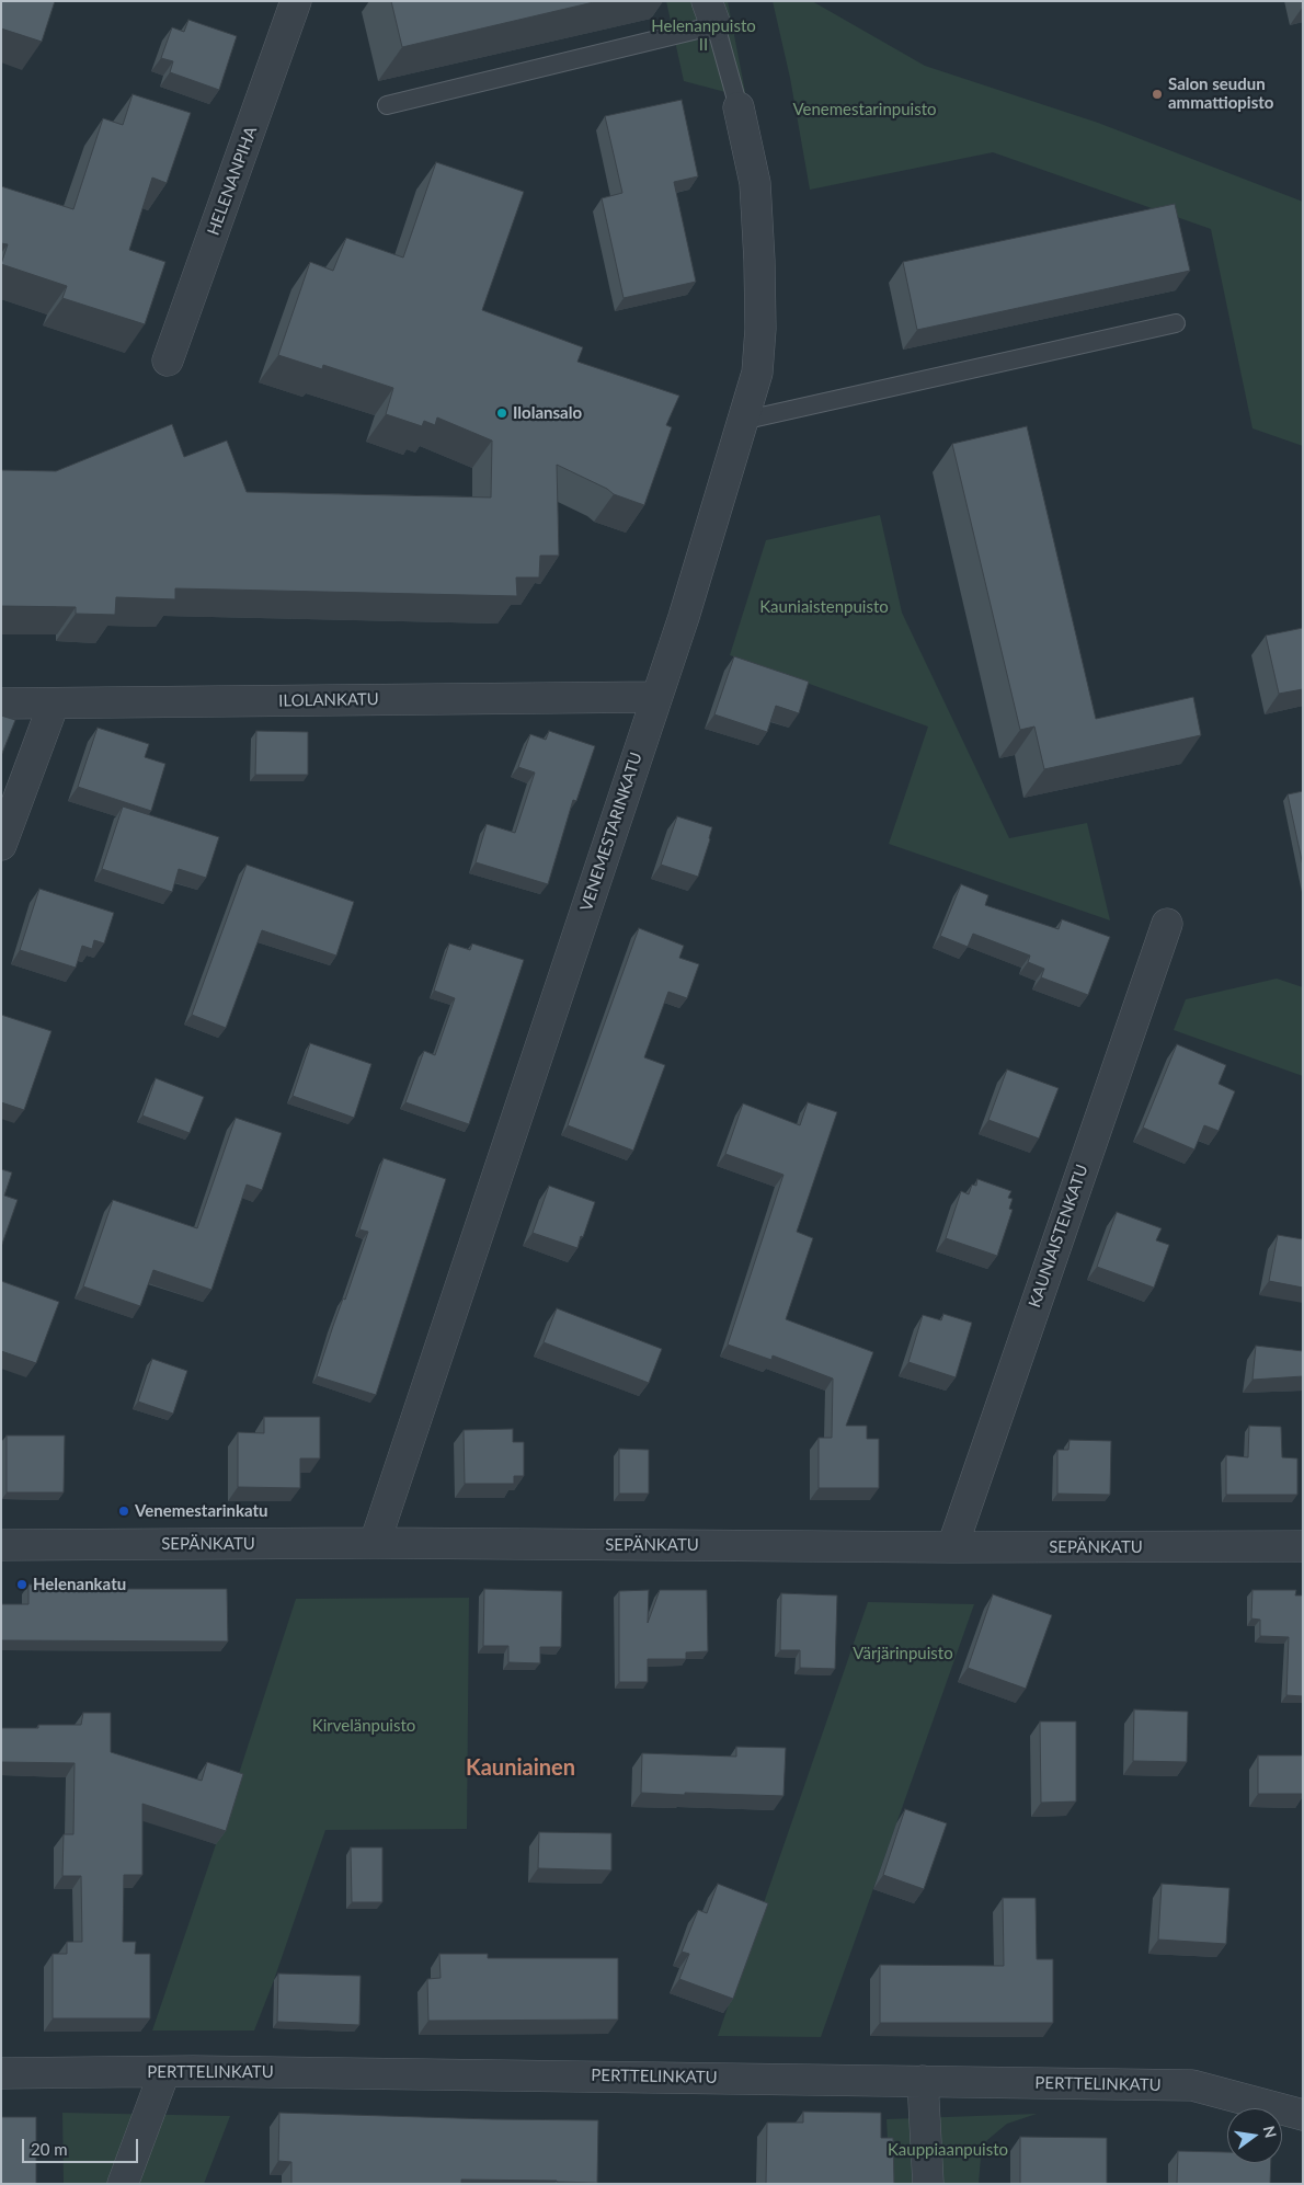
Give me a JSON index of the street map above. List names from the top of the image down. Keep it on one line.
{"streets":{"street":["HELENANPIHA","ILOLANKATU","VENEMESTARINKATU","KAUNIAISTENKATU","SEPÄNKATU","PERTTELINKATU"]},"crossings":[["ILOLANKATU","VENEMESTARINKATU"],["VENEMESTARINKATU","SEPÄNKATU"],["KAUNIAISTENKATU","SEPÄNKATU"]],"districts":["Kauniainen"],"parks":["Helenanpuisto II","Venemestarinpuisto","Kauniaistenpuisto","Värjärinpuisto","Kirvelänpuisto","Kauppiaanpuisto"],"places":["Salon seudun ammattiopisto","Ilolansalo","Venemestarinkatu","Helenankatu"],"scale_bar":"20 m","north":"right"}
